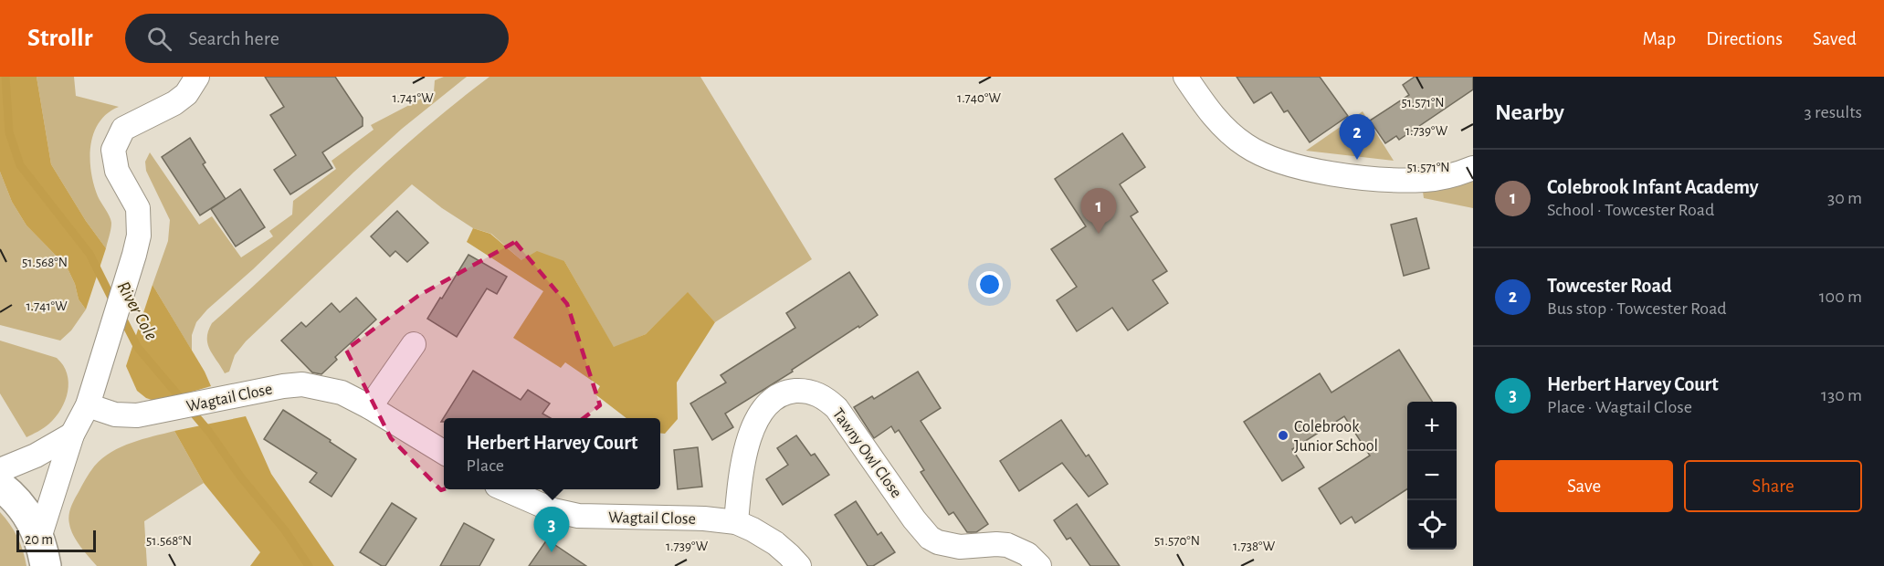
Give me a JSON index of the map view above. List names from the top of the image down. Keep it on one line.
{"streets":{"street":["Wagtail Close","Tawny Owl Close"]},"crossings":[["Wagtail Close","Tawny Owl Close"]],"water":["River Cole"],"places":["Colebrook Junior School"],"scale_bar":"20 m","page":{"header":"Strollr","search":"Search here","nav":["Map","Directions","Saved"],"heading":["Nearby","3 results"],"pins":["2","1","3"],"list":[{"mark":"1","name":"Colebrook Infant Academy","note":"School · Towcester Road","value":"30 m"},{"mark":"2","name":"Towcester Road","note":"Bus stop · Towcester Road","value":"100 m"},{"mark":"3","name":"Herbert Harvey Court","note":"Place · Wagtail Close","value":"130 m"}],"map_buttons":["+","−"],"popup":["Herbert Harvey Court","Place"],"buttons":["Save","Share"],"scale":"20 m"},"coordinates":["1.741°W","1.740°W","51.571°N","1.739°W","51.568°N","51.570°N","1.738°W"]}
